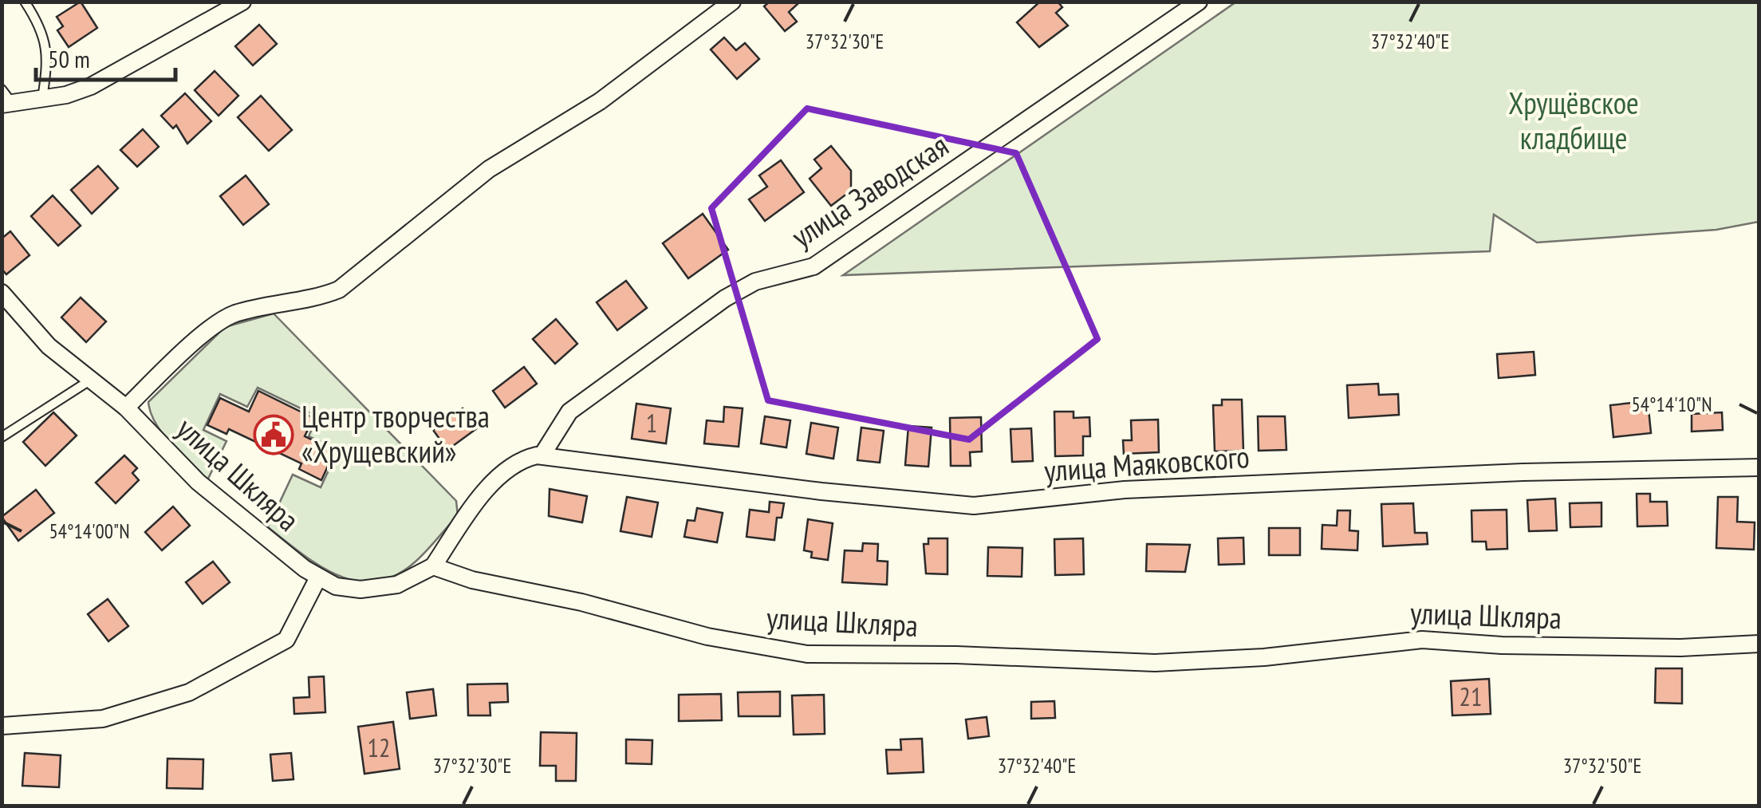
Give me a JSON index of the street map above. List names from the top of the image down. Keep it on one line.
{"streets":{"street":["улица Заводская","улица Маяковского","улица Шкляра"]},"crossings":[["улица Заводская","улица Маяковского"]],"parks":["Хрущёвское кладбище"],"places":{"public building":["Центр творчества «Хрущевский»"]},"house_numbers":["1","21","12"],"scale_bar":"50 m","coordinates":["37°32'30\"E","37°32'40\"E","54°14'10\"N","54°14'00\"N","37°32'50\"E"]}
